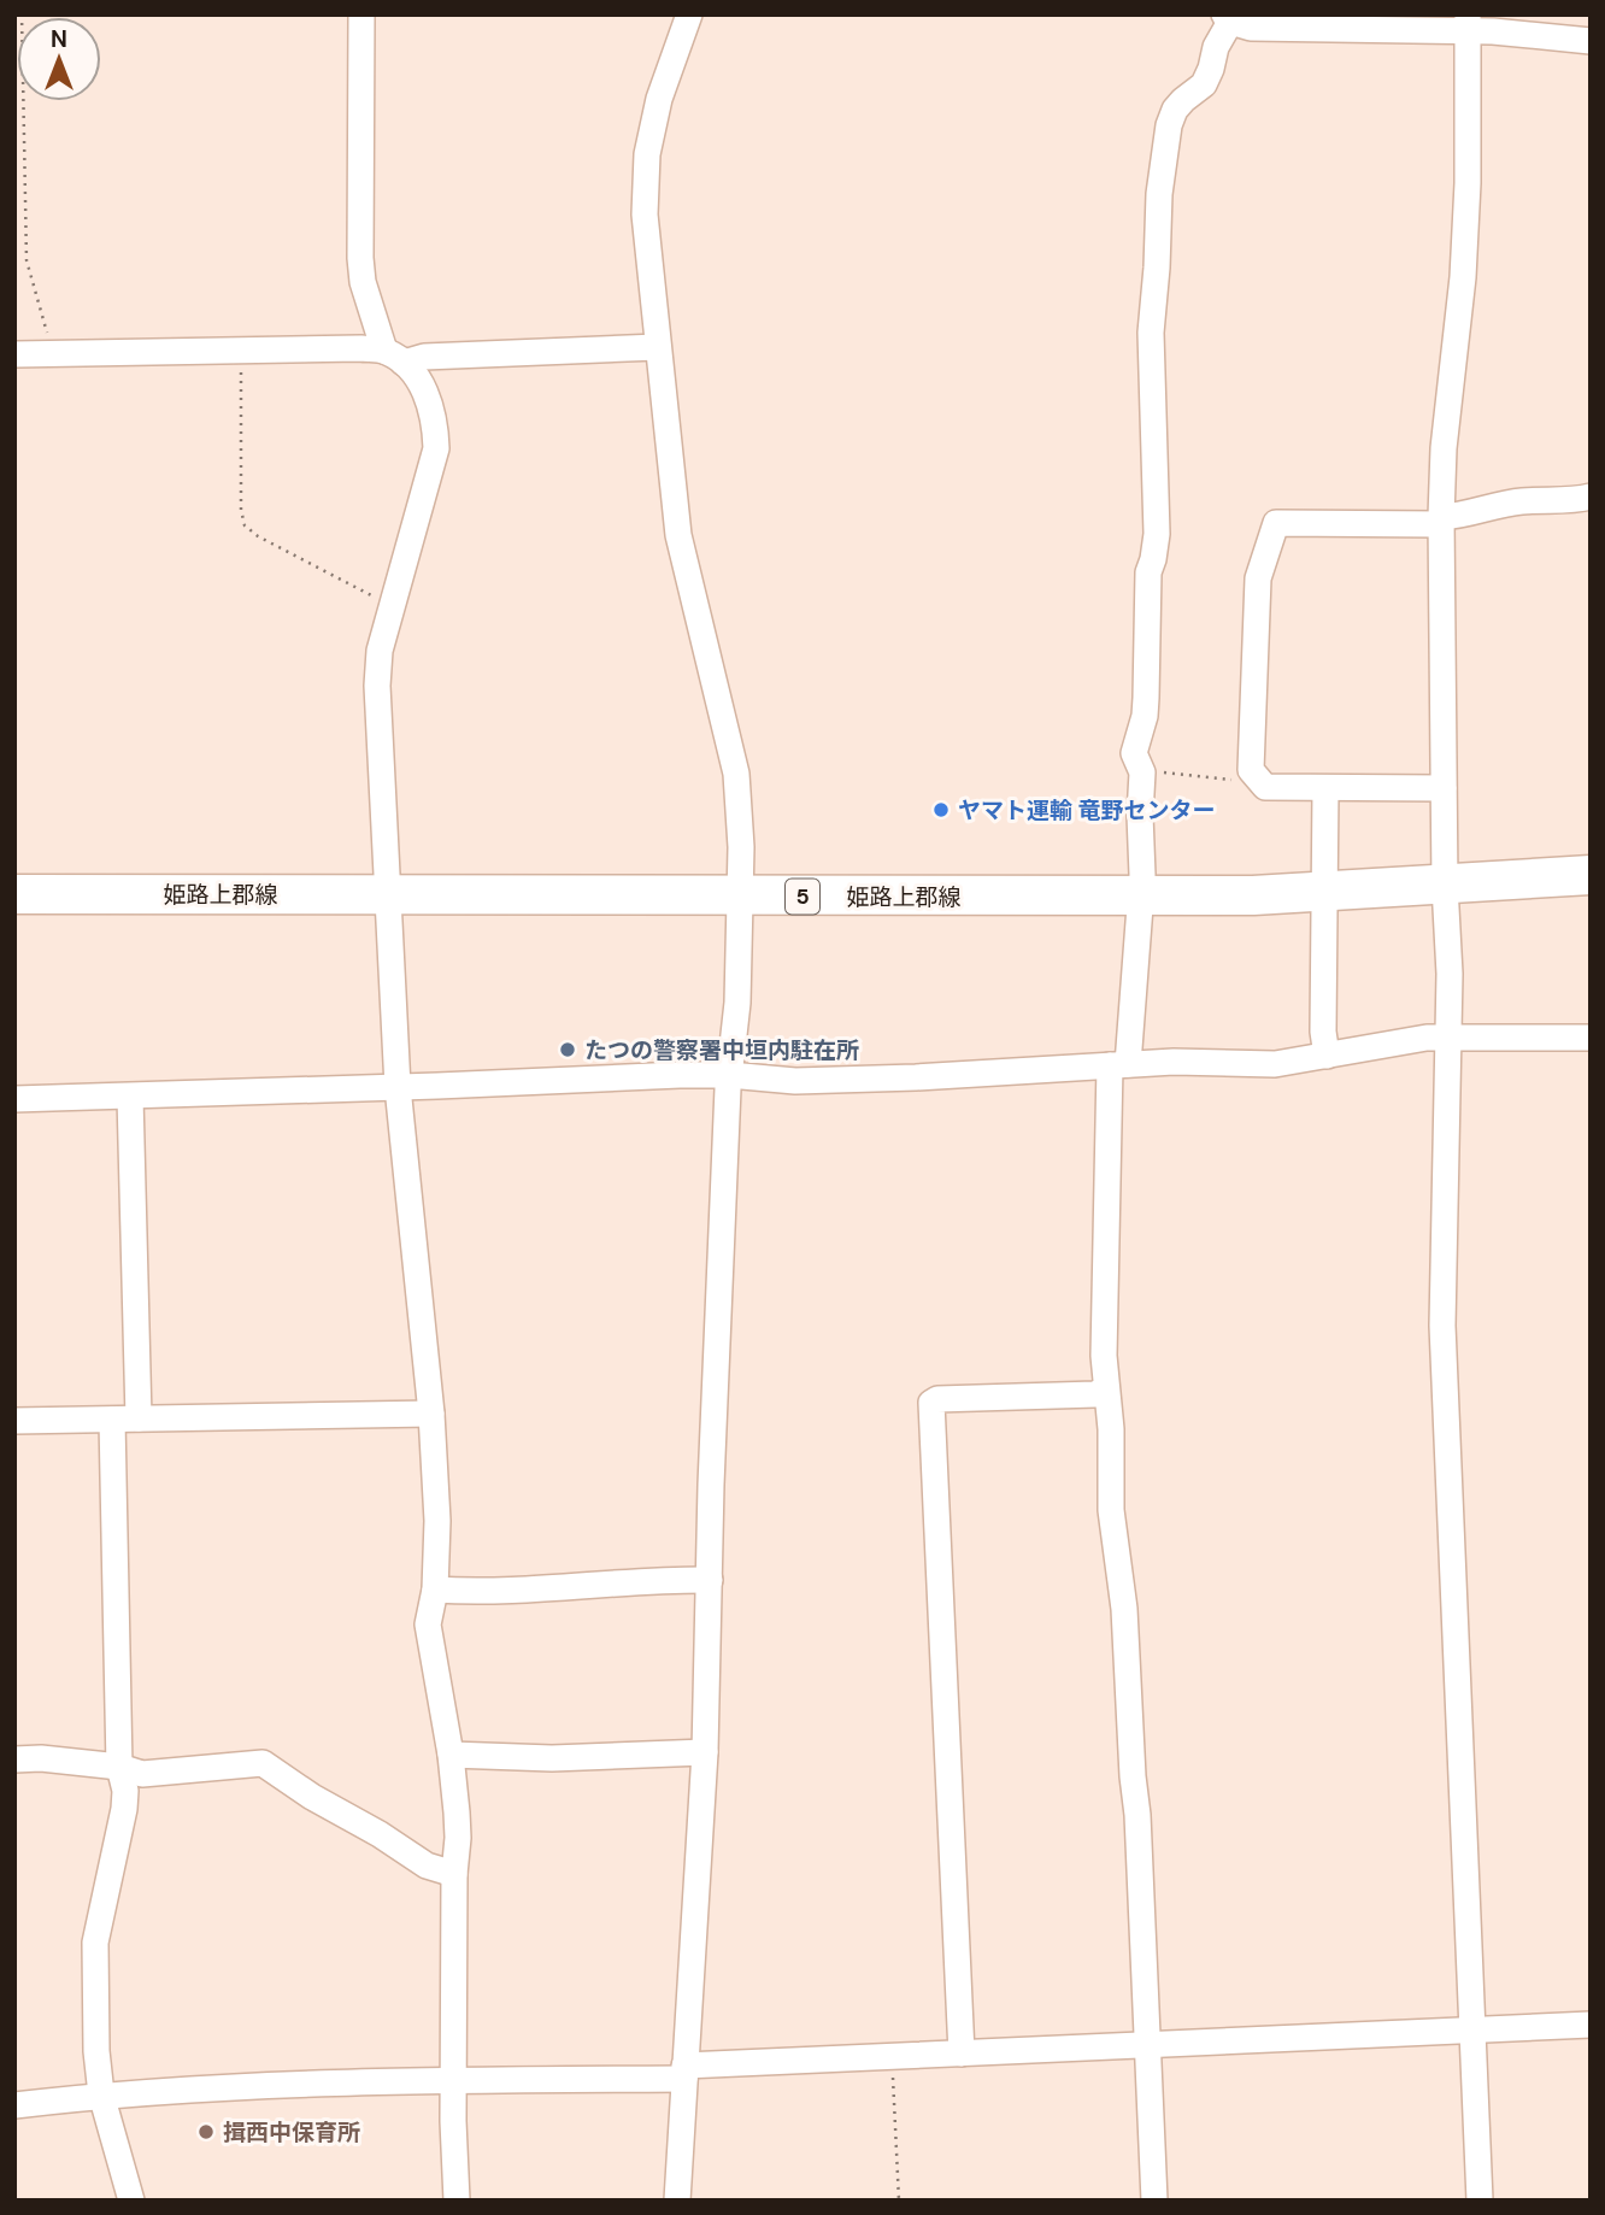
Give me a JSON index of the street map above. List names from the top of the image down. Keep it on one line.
{"streets":{"main road":["姫路上郡線","5"]},"places":["ヤマト運輸 竜野センター","たつの警察署中垣内駐在所","揖西中保育所"],"north":"top"}
